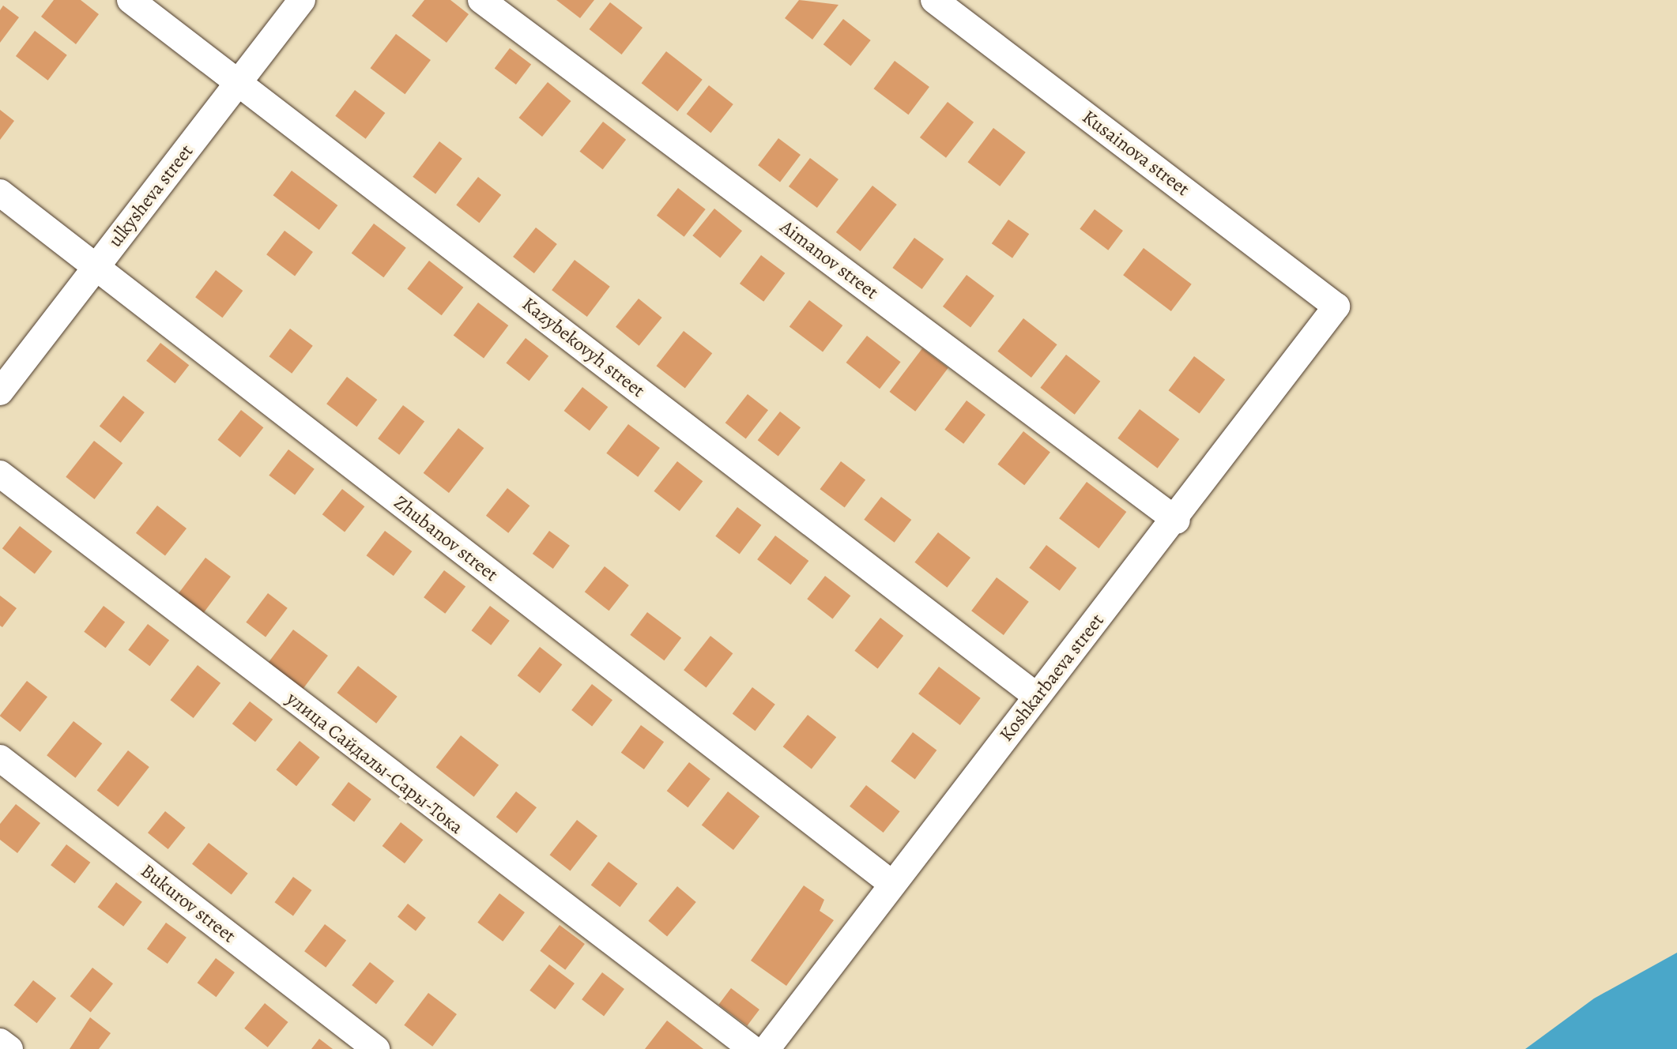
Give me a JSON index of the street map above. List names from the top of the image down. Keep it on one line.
{"streets":{"street":["Kusainova street","ulkysheva street","Aimanov street","Kazybekovyh street","Zhubanov street","Koshkarbaeva street","улица Сайдалы-Сары-Тока","Bukurov street"]},"crossings":[["Kusainova street","Koshkarbaeva street"],["ulkysheva street","Kazybekovyh street"],["ulkysheva street","Zhubanov street"],["Aimanov street","Koshkarbaeva street"],["Kazybekovyh street","Koshkarbaeva street"],["Zhubanov street","Koshkarbaeva street"]]}
